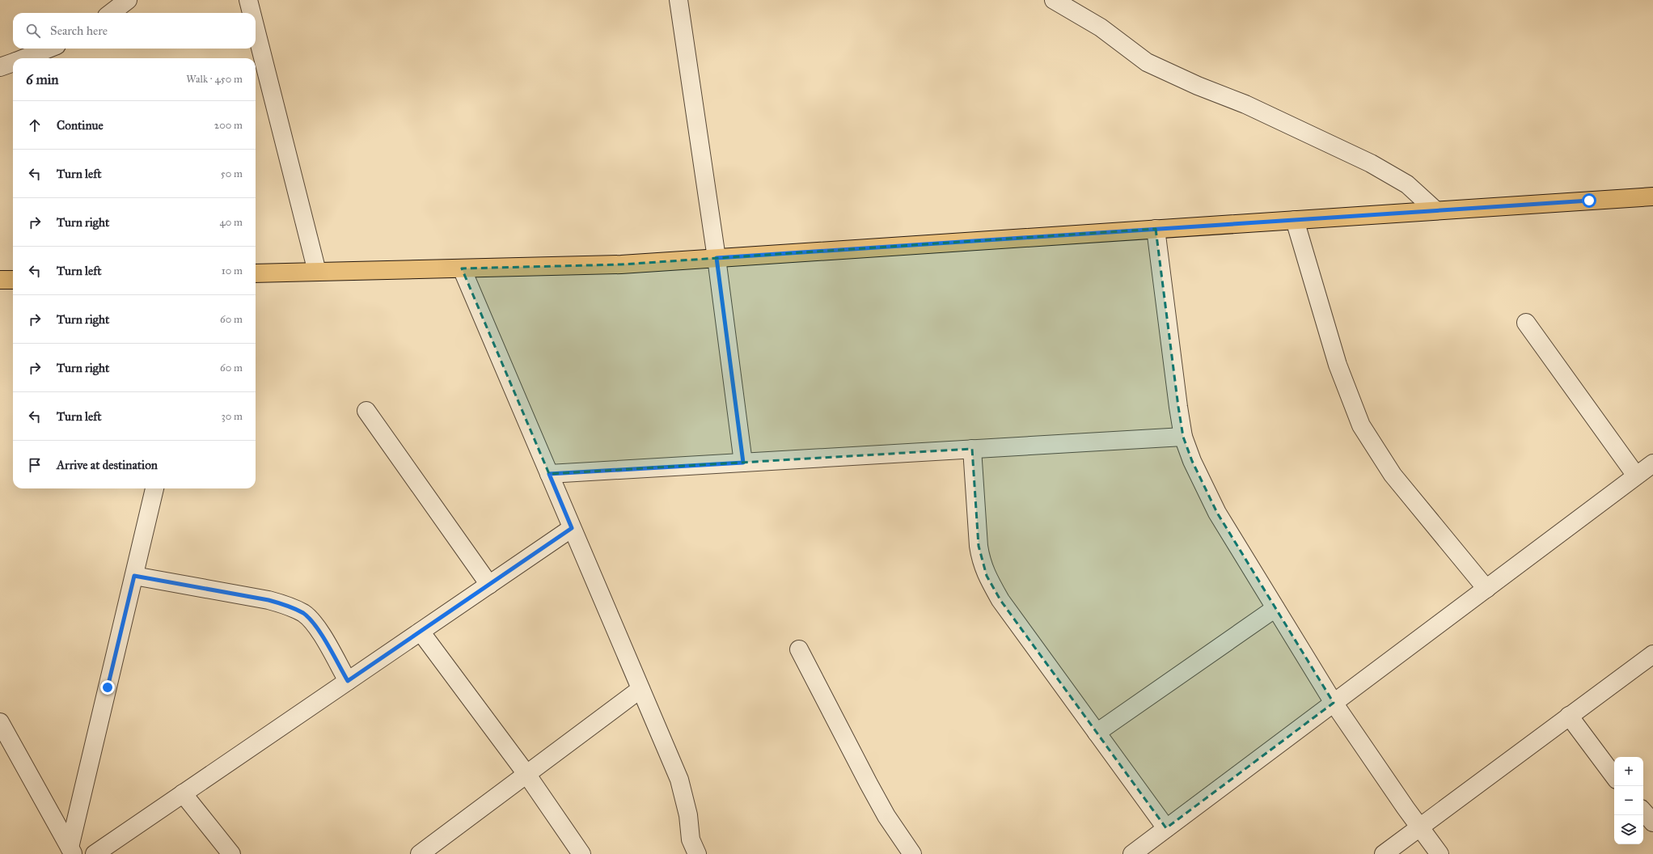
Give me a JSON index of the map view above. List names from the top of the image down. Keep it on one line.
{"page":{"search":"Search here","heading":["6 min","Walk · 450 m"],"list":[["Continue","200 m"],["Turn left","50 m"],["Turn right","40 m"],["Turn left","10 m"],["Turn right","60 m"],["Turn right","60 m"],["Turn left","30 m"],"Arrive at destination"],"map_buttons":["+","−"]}}
